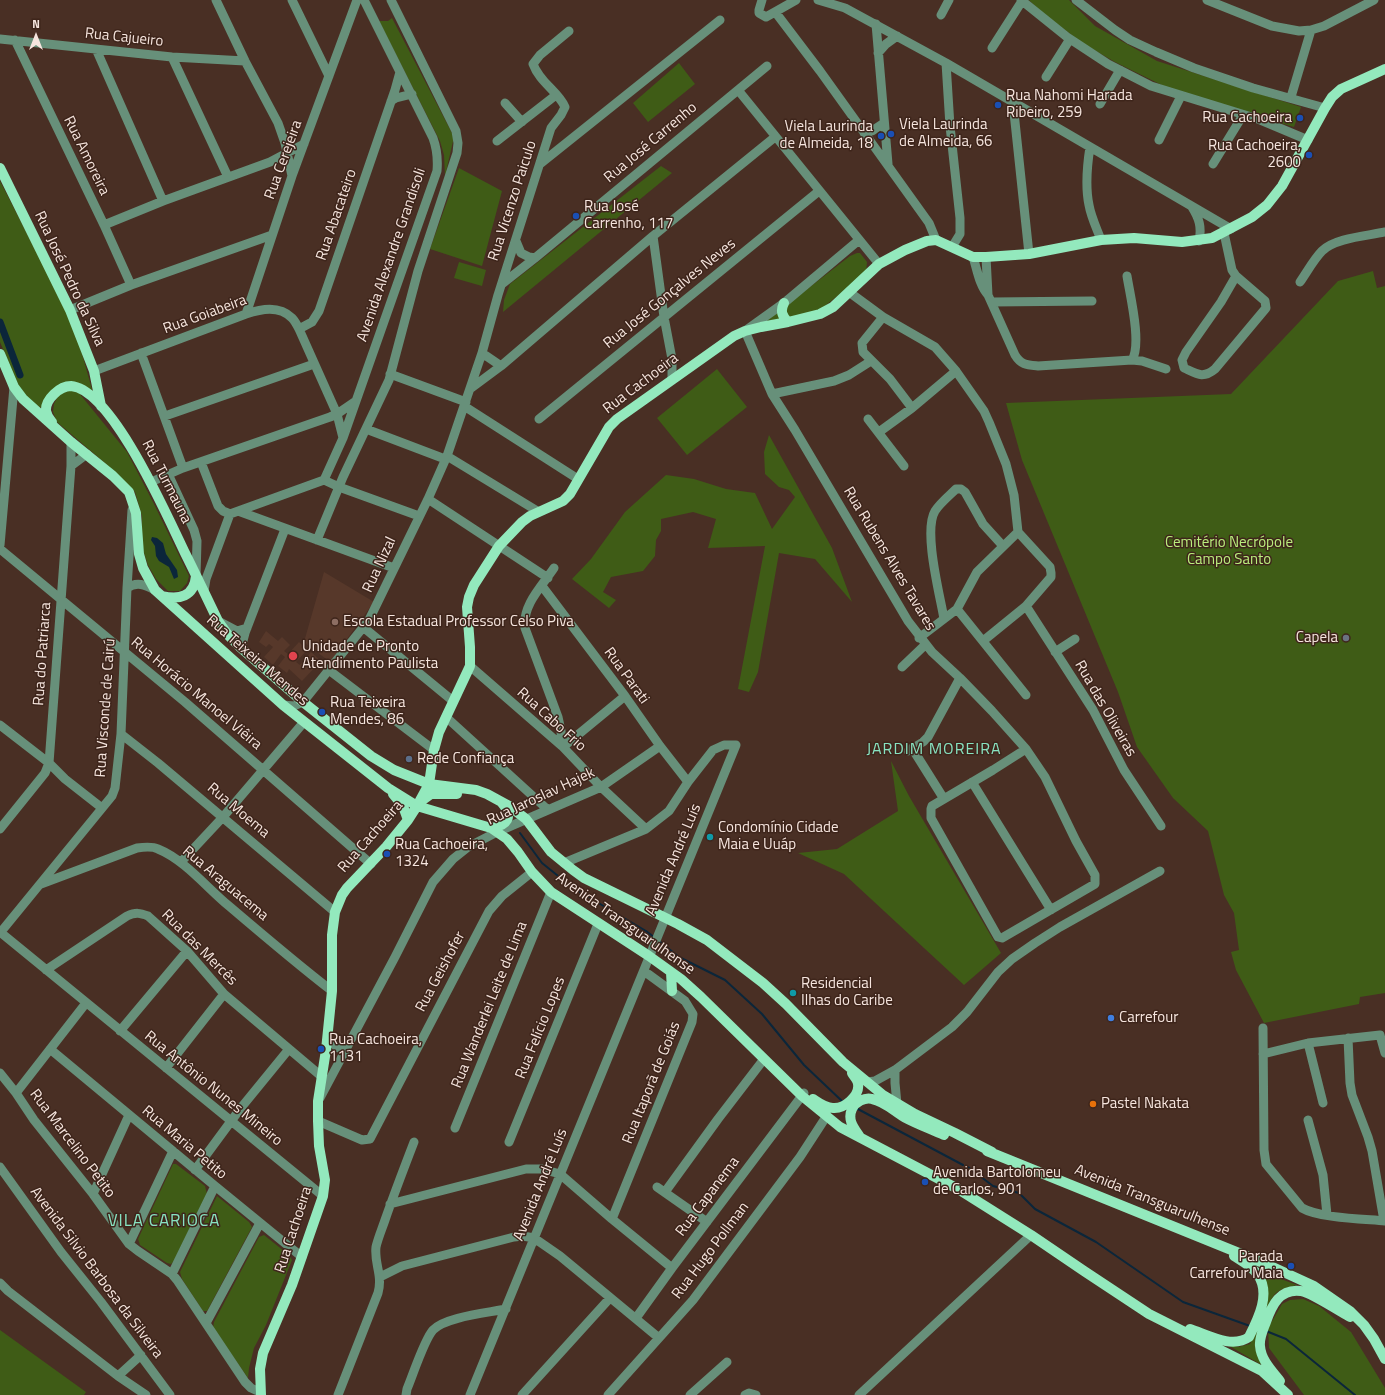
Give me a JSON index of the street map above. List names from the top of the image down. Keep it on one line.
{"streets":{"main road":["Rua José Pedro da Silva","Rua Cachoeira","Rua Turmauna","Rua Teixeira Mendes","Avenida Transguarulhense"],"street":["Rua Cajueiro","Rua José Carrenho","Rua Amoreira","Rua Cerejeira","Rua Vicenzo Paiculo","Rua Abacateiro","Avenida Alexandre Grandisoli","Rua José Gonçalves Neves","Rua Goiabeira","Rua Rubens Alves Tavares","Rua Nizal","Rua do Patriarca","Rua Parati","Rua Horácio Manoel Viêira","Rua Visconde de Cairú","Rua das Oliveiras","Rua Cabo Frio","Rua Jaroslav Hajek","Rua Moema","Avenida André Luís","Rua Araguacema","Rua das Mercês","Rua Geishofer","Rua Wanderlei Leite de Lima","Rua Felício Lopes","Rua Itaporã de Goiás","Rua Antônio Nunes Mineiro","Rua Maria Petito","Rua Marcelino Petito","Rua Capanema","Rua Hugo Pollman","Avenida Silvio Barbosa da Silveira"]},"crossings":[["Rua Cajueiro","Rua Amoreira"],["Rua José Carrenho","Rua Vicenzo Paiculo"],["Rua Cerejeira","Rua Goiabeira"],["Rua Vicenzo Paiculo","Rua Nizal"],["Rua Abacateiro","Avenida Alexandre Grandisoli"],["Rua Abacateiro","Rua Goiabeira"],["Avenida Alexandre Grandisoli","Rua Goiabeira"],["Rua José Pedro da Silva","Rua Goiabeira"],["Rua José Pedro da Silva","Rua Turmauna"],["Rua Cachoeira","Rua Rubens Alves Tavares"],["Rua Cachoeira","Rua Teixeira Mendes"],["Rua Cachoeira","Rua Horácio Manoel Viêira"],["Rua Cachoeira","Rua Cabo Frio"],["Rua Cachoeira","Rua Jaroslav Hajek"],["Rua Cachoeira","Rua Moema"],["Rua Cachoeira","Rua Araguacema"],["Rua Cachoeira","Avenida Transguarulhense"],["Rua Cachoeira","Rua das Mercês"],["Rua Cachoeira","Rua Geishofer"],["Rua Cachoeira","Rua Antônio Nunes Mineiro"],["Rua Cachoeira","Rua Maria Petito"],["Rua Cachoeira","Rua Marcelino Petito"],["Rua Turmauna","Rua Teixeira Mendes"],["Rua Nizal","Rua Teixeira Mendes"],["Rua do Patriarca","Rua Horácio Manoel Viêira"],["Rua Teixeira Mendes","Rua Visconde de Cairú"],["Rua Teixeira Mendes","Avenida Transguarulhense"],["Rua Parati","Rua Jaroslav Hajek"],["Rua Parati","Avenida André Luís"],["Rua Horácio Manoel Viêira","Rua Visconde de Cairú"],["Rua Visconde de Cairú","Rua Moema"],["Rua Visconde de Cairú","Rua Araguacema"],["Rua Visconde de Cairú","Rua Antônio Nunes Mineiro"],["Rua Cabo Frio","Rua Jaroslav Hajek"],["Rua Jaroslav Hajek","Avenida Transguarulhense"],["Avenida André Luís","Avenida Transguarulhense"],["Avenida André Luís","Rua Itaporã de Goiás"],["Avenida Transguarulhense","Rua Geishofer"],["Avenida Transguarulhense","Rua Wanderlei Leite de Lima"],["Avenida Transguarulhense","Rua Felício Lopes"],["Avenida Transguarulhense","Rua Capanema"],["Rua das Mercês","Rua Antônio Nunes Mineiro"]],"districts":["JARDIM MOREIRA","VILA CARIOCA"],"parks":["Cemitério Necrópole Campo Santo"],"places":["Rua Nahomi Harada Ribeiro, 259","Rua Cachoeira","Viela Laurinda de Almeida, 66","Viela Laurinda de Almeida, 18","Rua Cachoeira, 2600","Rua José Carrenho, 117","Escola Estadual Professor Celso Piva","Capela","Unidade de Pronto Atendimento Paulista","Rua Teixeira Mendes, 86","Rede Confiança","Condomínio Cidade Maia e Uuáp","Rua Cachoeira, 1324","Residencial Ilhas do Caribe","Carrefour","Rua Cachoeira, 1131","Pastel Nakata","Avenida Bartolomeu de Carlos, 901","Parada Carrefour Maia"],"north":"top"}
